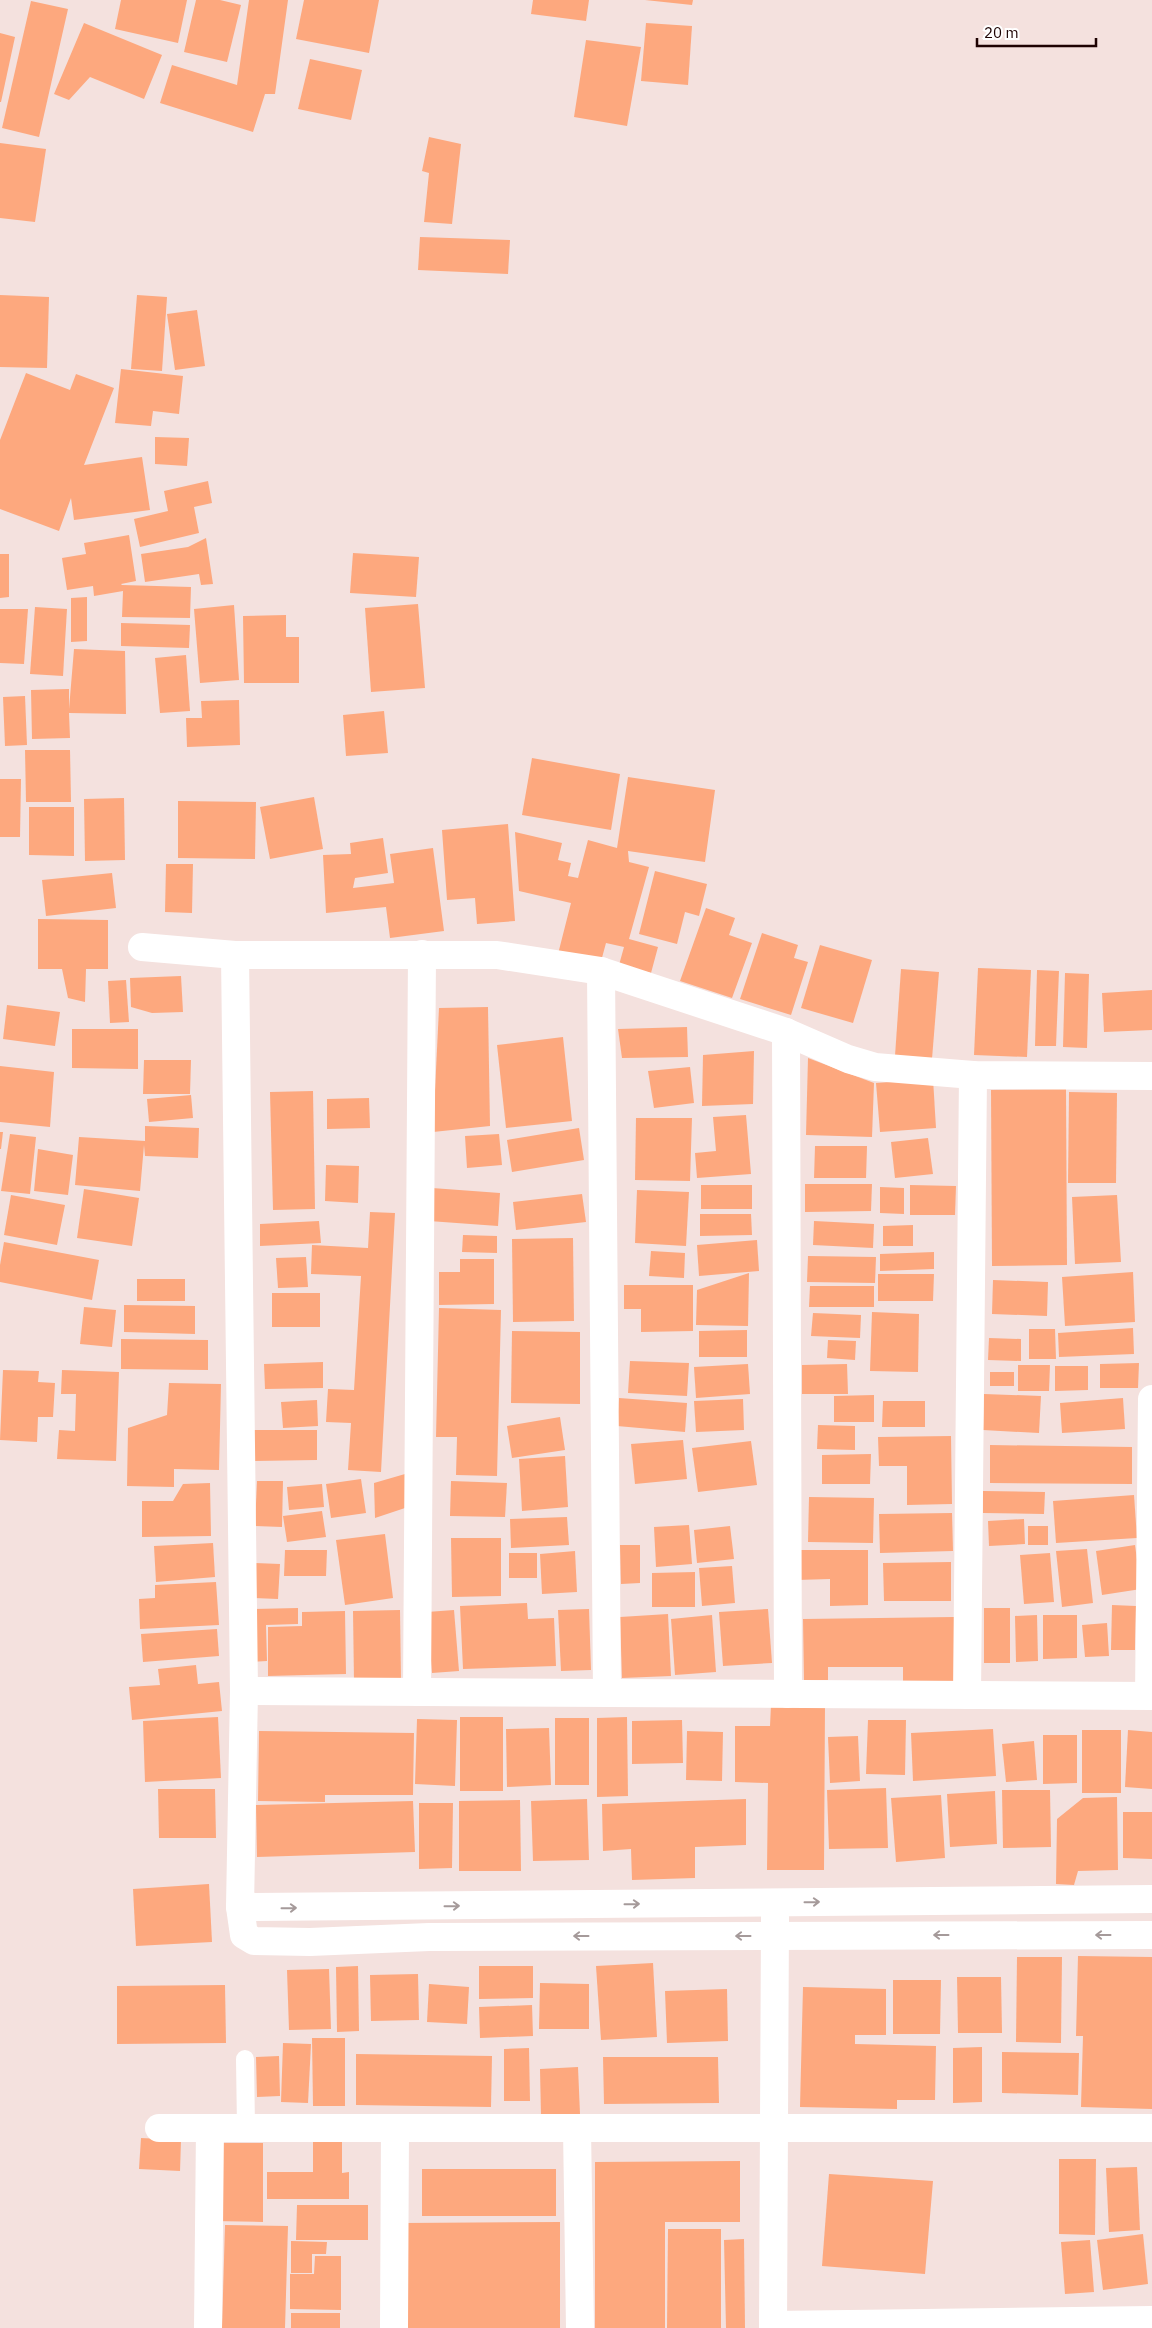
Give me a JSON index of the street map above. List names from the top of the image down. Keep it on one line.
{"scale_bar":"20 m"}
